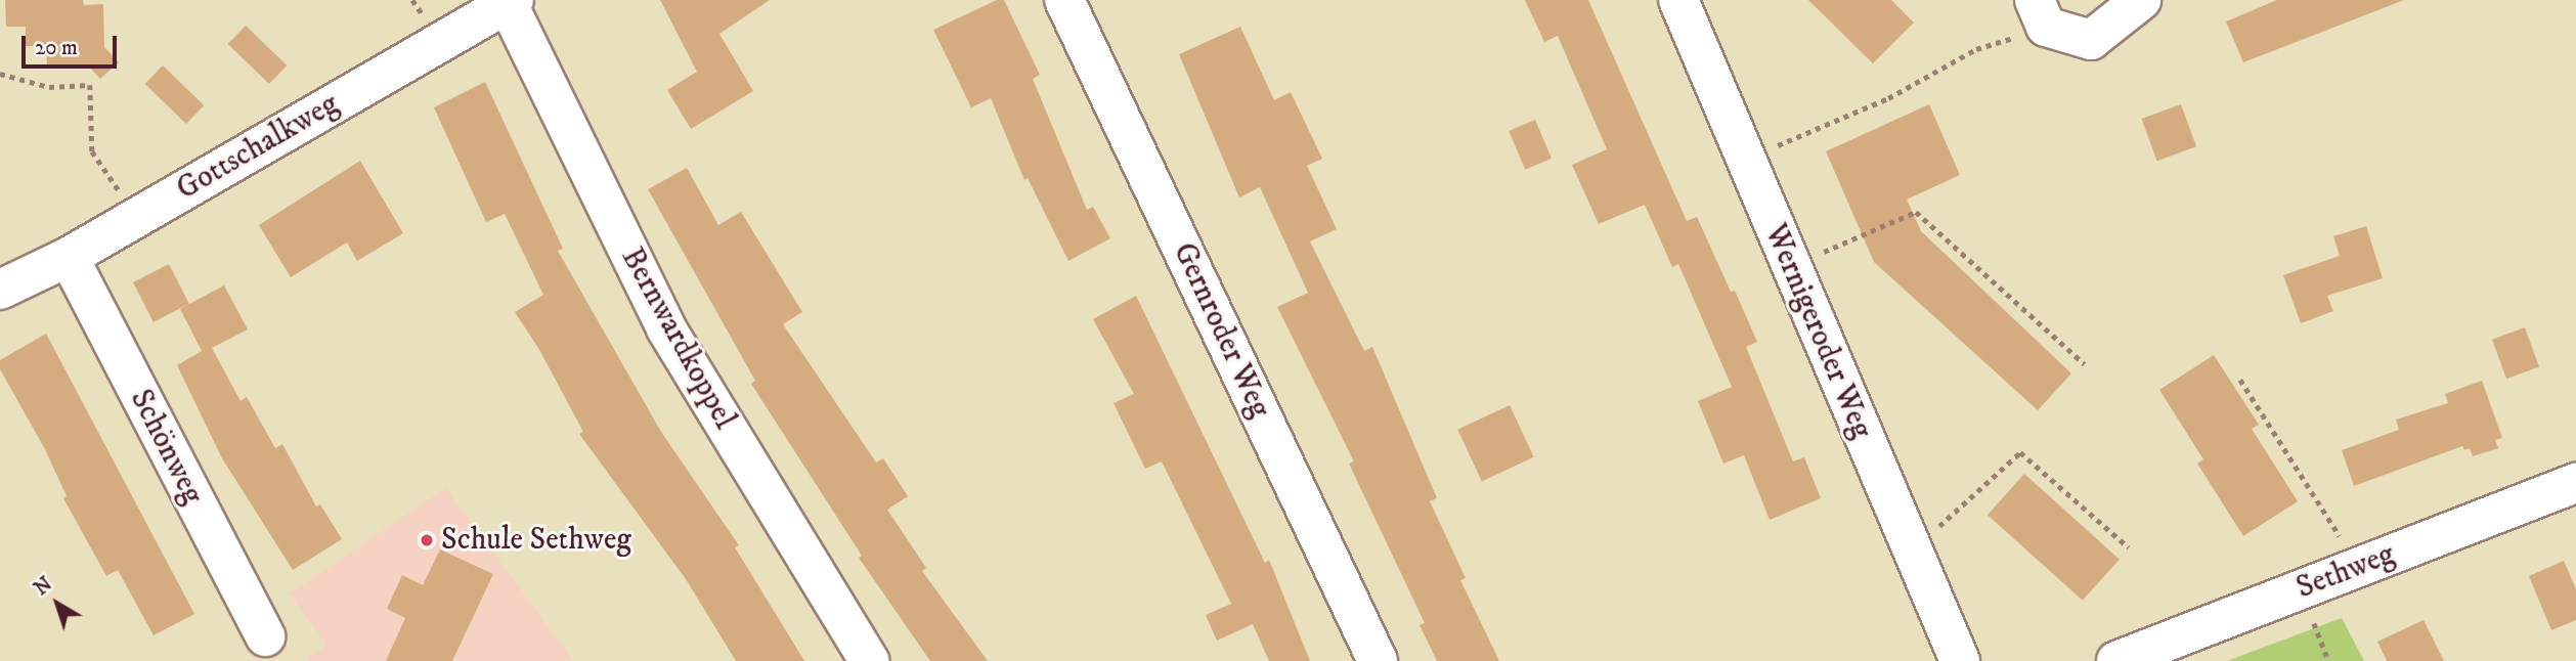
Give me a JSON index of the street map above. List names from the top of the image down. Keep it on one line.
{"streets":{"street":["Gottschalkweg","Gernroder Weg","Wernigeroder Weg","Bernwardkoppel","Schönweg","Sethweg"]},"crossings":[["Gottschalkweg","Bernwardkoppel"],["Gottschalkweg","Schönweg"]],"places":["Schule Sethweg"],"scale_bar":"20 m","north":"top left"}
